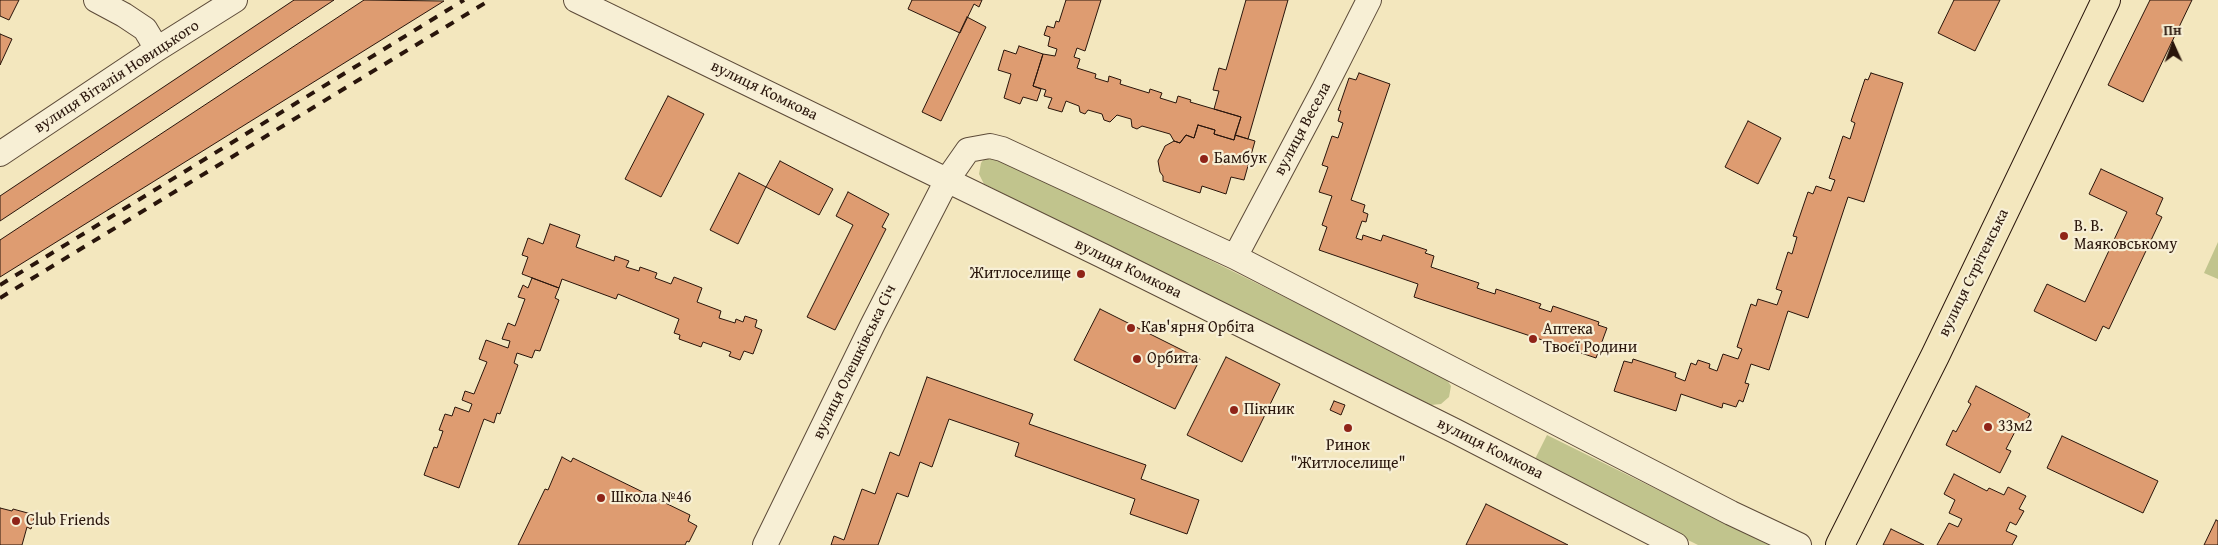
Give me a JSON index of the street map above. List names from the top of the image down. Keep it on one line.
{"streets":{"main road":["вулиця Стрітенська"],"street":["вулиця Віталія Новицького","вулиця Комкова","вулиця Весела","вулиця Олешківська Січ"]},"crossings":[["вулиця Комкова","вулиця Олешківська Січ"],["вулиця Весела","вулиця Олешківська Січ"]],"places":["Бамбук","В. В. Маяковському","Житлоселище","Кав'ярня Орбіта","Аптека Твоєї Родини","Орбита","Пікник","33м2","Ринок \"Житлоселище\"","Школа №46","Club Friends"],"north":"top"}
